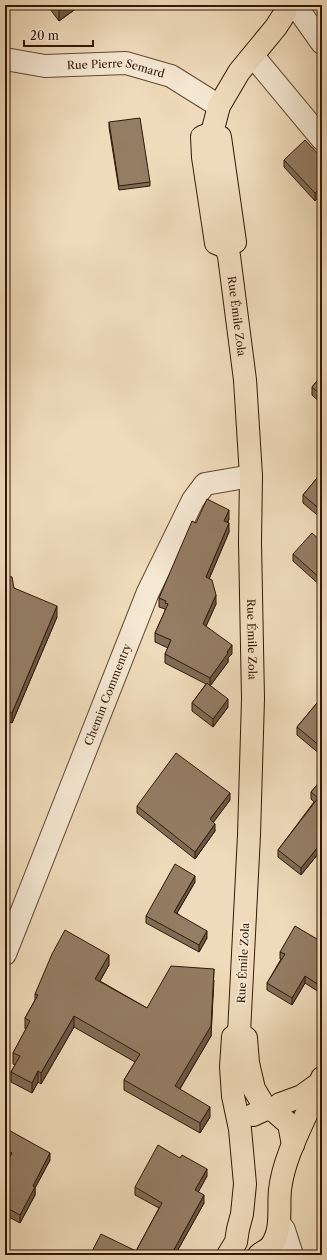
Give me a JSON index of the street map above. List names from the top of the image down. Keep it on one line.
{"streets":{"main road":["Rue Émile Zola"],"street":["Rue Pierre Semard","Chemin Commentry"]},"crossings":[["Rue Pierre Semard","Rue Émile Zola"],["Rue Émile Zola","Chemin Commentry"]],"scale_bar":"20 m"}
